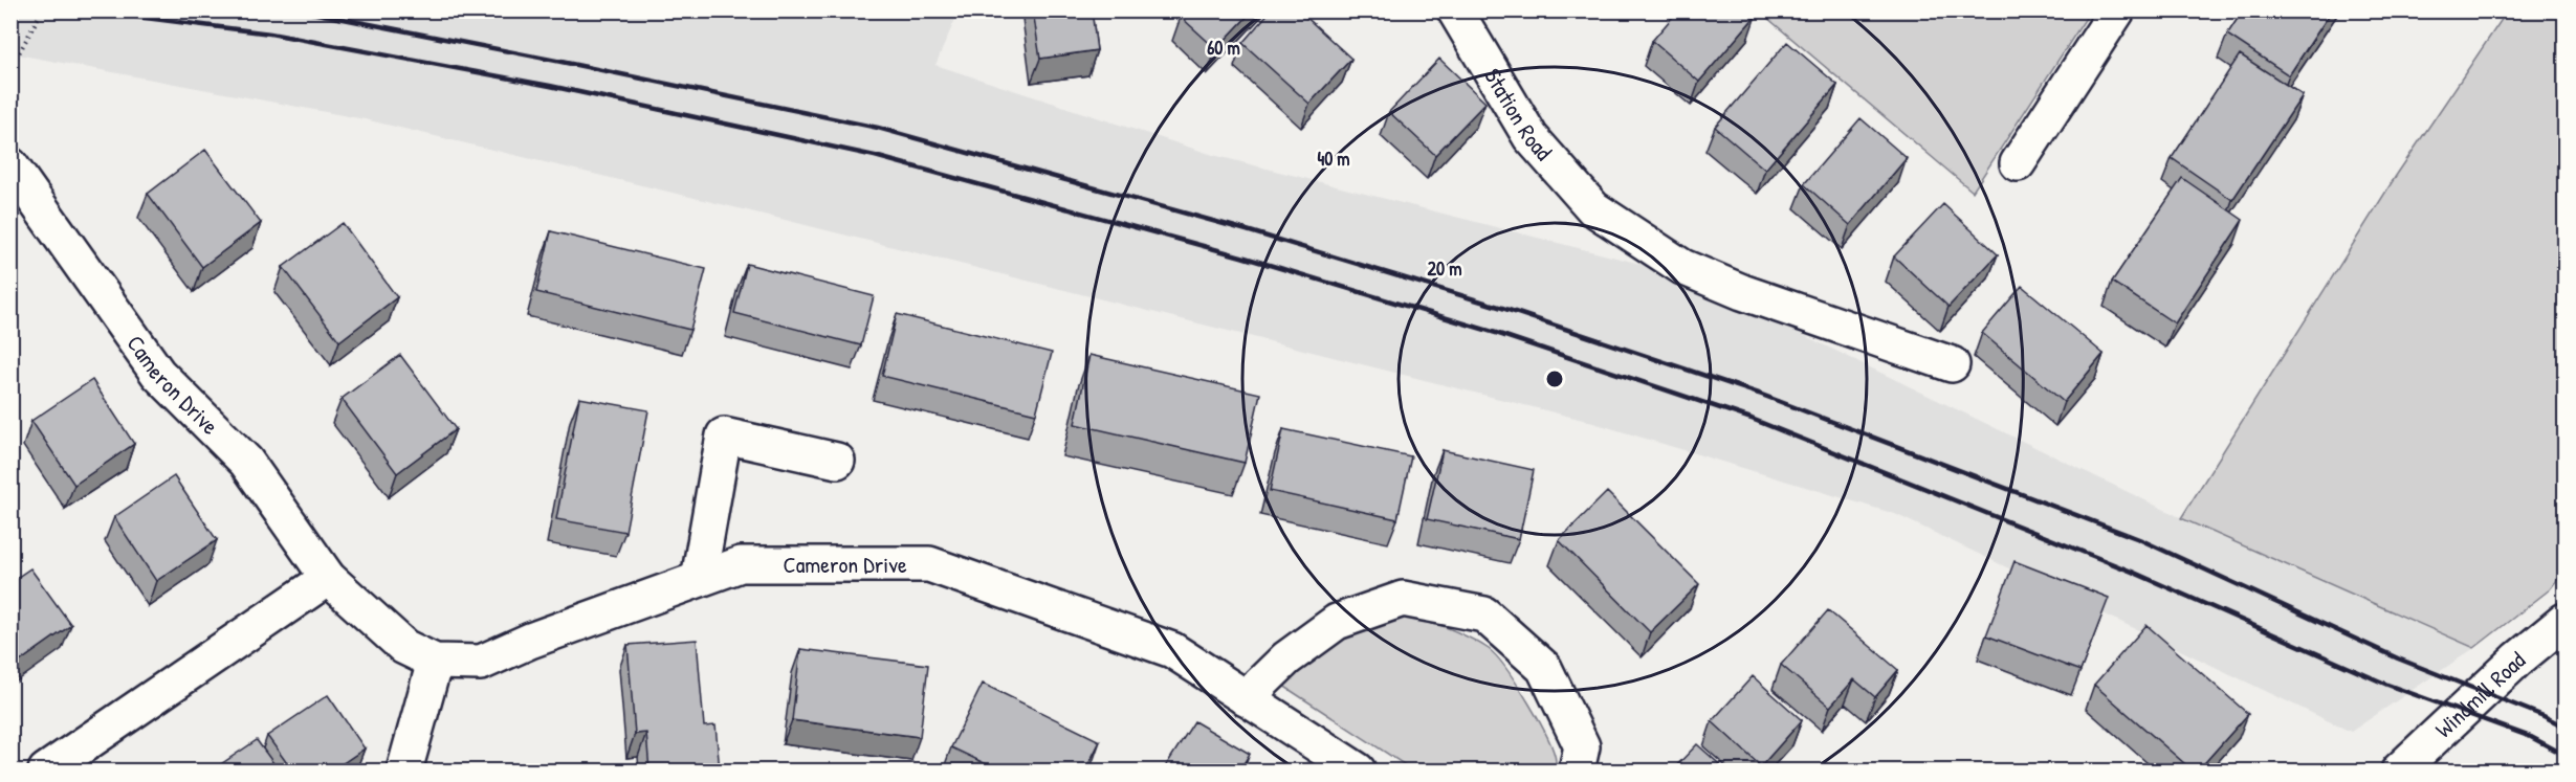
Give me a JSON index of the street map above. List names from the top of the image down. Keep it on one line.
{"streets":{"street":["Station Road","Cameron Drive","Windmill Road"]},"rings":["60 m","40 m","20 m"]}
